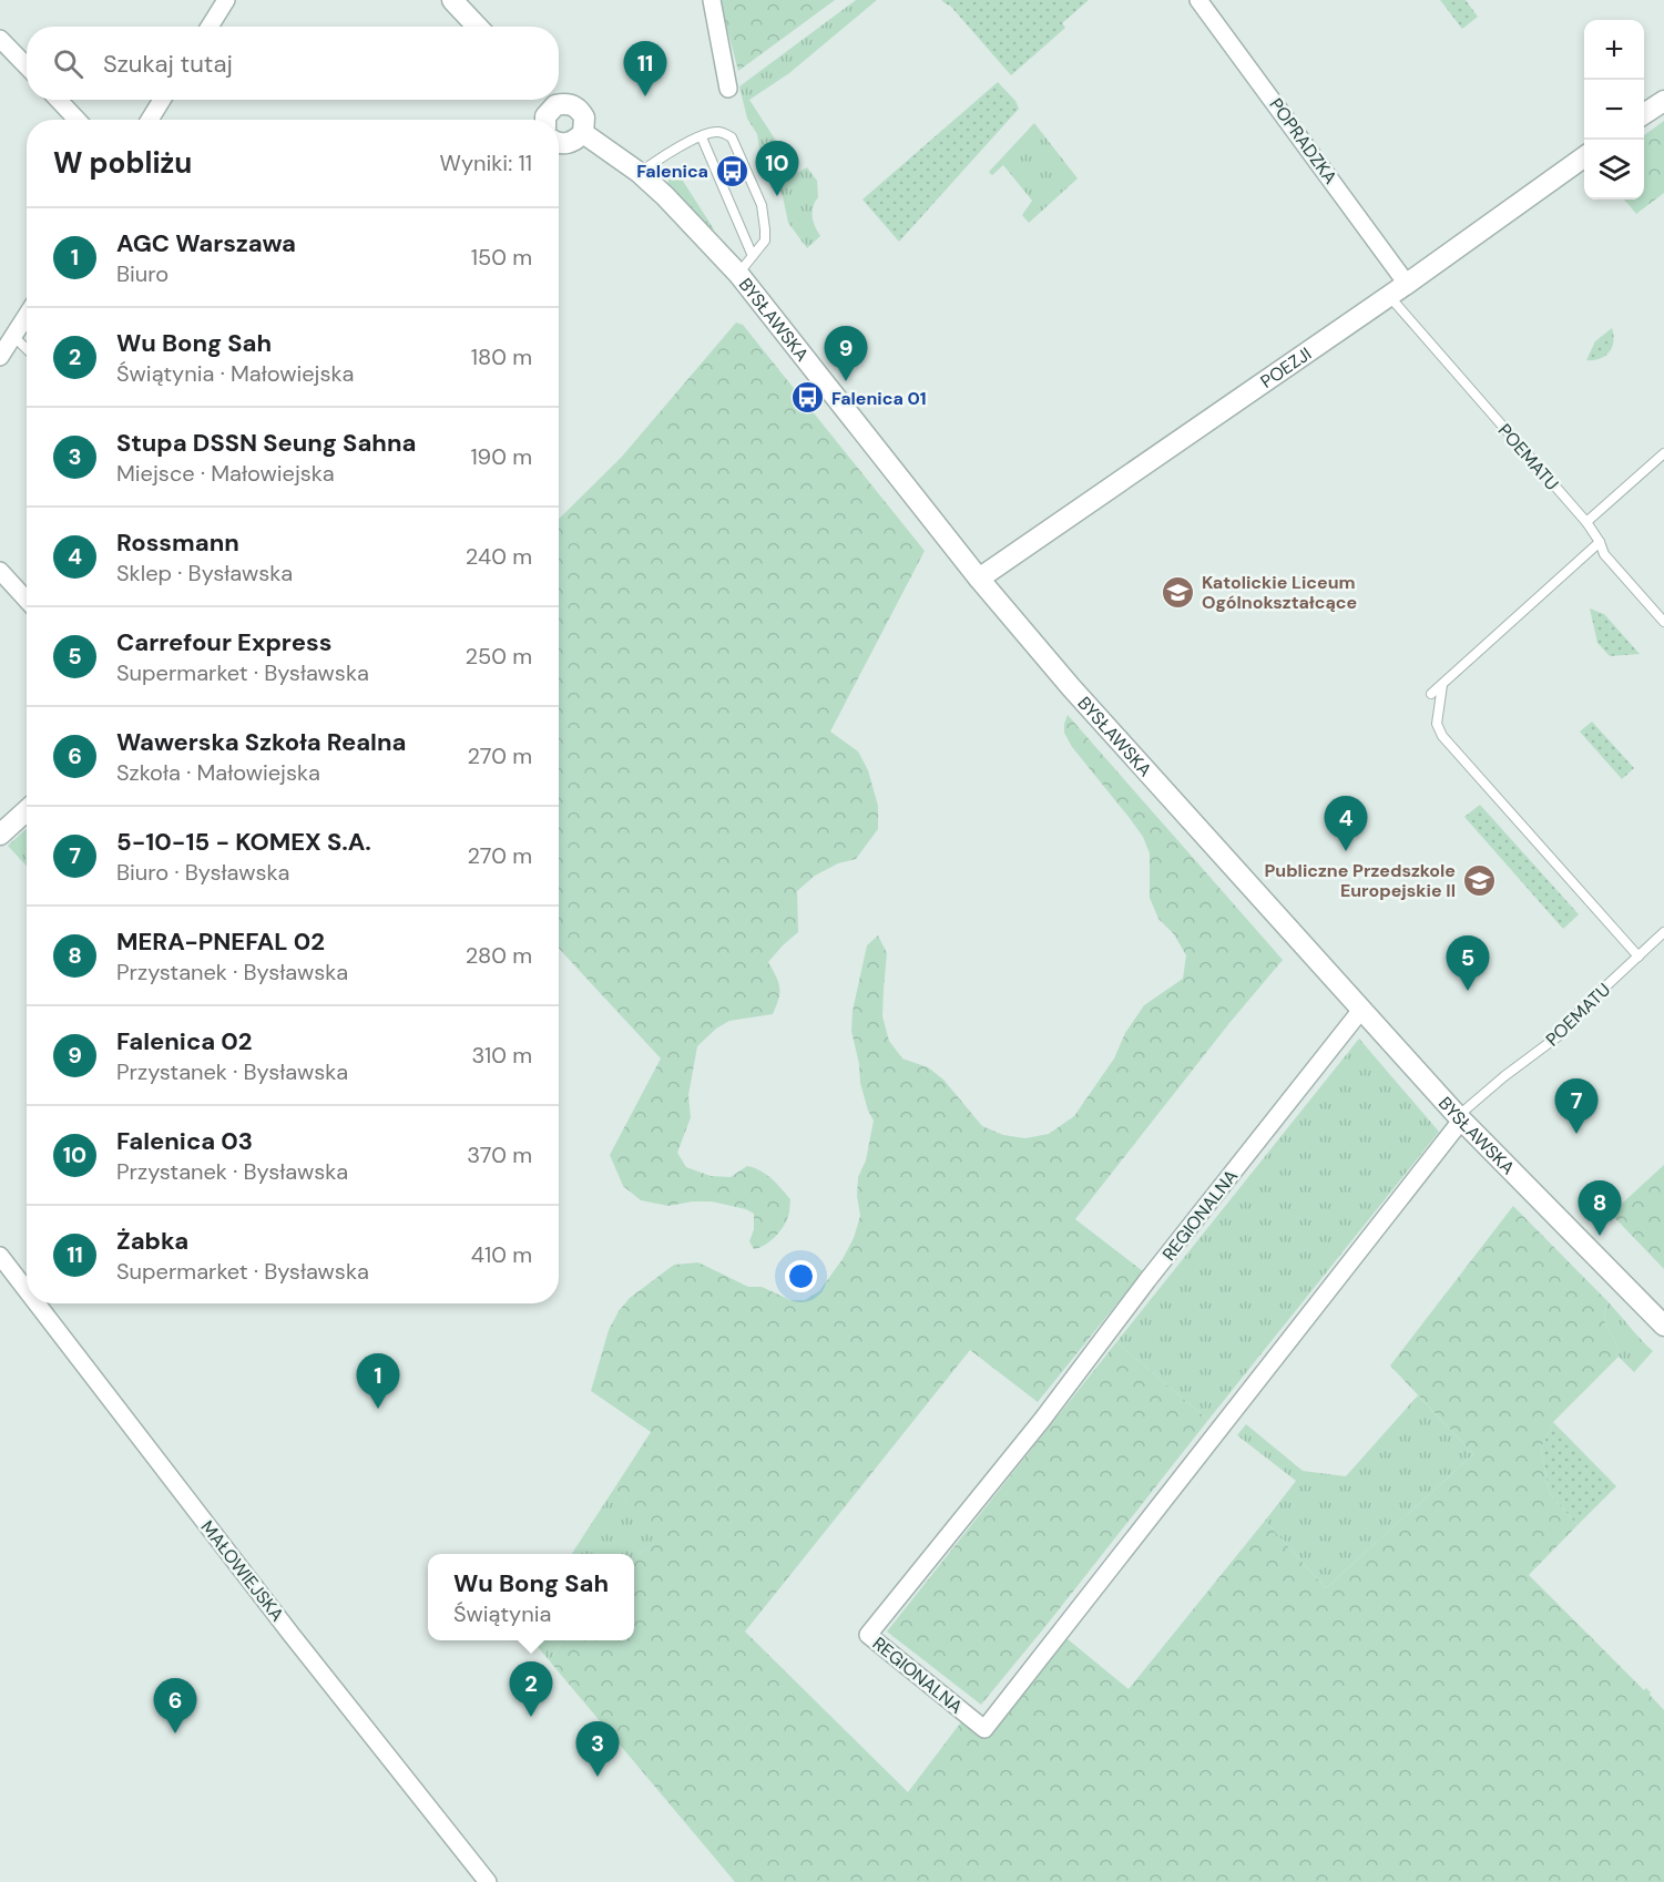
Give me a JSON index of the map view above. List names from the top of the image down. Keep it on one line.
{"streets":{"street":["POPRADZKA","BYSŁAWSKA","POEZJI","REGIONALNA","MAŁOWIEJSKA"],"lane":["POEMATU"]},"crossings":[["POPRADZKA","POEZJI"],["BYSŁAWSKA","POEZJI"],["BYSŁAWSKA","POEMATU"],["BYSŁAWSKA","REGIONALNA"],["POEZJI","POEMATU"],["POEMATU","REGIONALNA"]],"places":{"bus stop":["Falenica","Falenica 01"],"school or university":["Katolickie Liceum Ogólnokształcące","Publiczne Przedszkole Europejskie II"]},"page":{"map_buttons":["+","−"],"search":"Szukaj tutaj","pins":["11","10","9","4","5","7","8","1","2","6","3"],"heading":["W pobliżu","Wyniki: 11"],"list":[{"mark":"1","name":"AGC Warszawa","note":"Biuro","value":"150 m"},{"mark":"2","name":"Wu Bong Sah","note":"Świątynia · Małowiejska","value":"180 m"},{"mark":"3","name":"Stupa DSSN Seung Sahna","note":"Miejsce · Małowiejska","value":"190 m"},{"mark":"4","name":"Rossmann","note":"Sklep · Bysławska","value":"240 m"},{"mark":"5","name":"Carrefour Express","note":"Supermarket · Bysławska","value":"250 m"},{"mark":"6","name":"Wawerska Szkoła Realna","note":"Szkoła · Małowiejska","value":"270 m"},{"mark":"7","name":"5-10-15 - KOMEX S.A.","note":"Biuro · Bysławska","value":"270 m"},{"mark":"8","name":"MERA-PNEFAL 02","note":"Przystanek · Bysławska","value":"280 m"},{"mark":"9","name":"Falenica 02","note":"Przystanek · Bysławska","value":"310 m"},{"mark":"10","name":"Falenica 03","note":"Przystanek · Bysławska","value":"370 m"},{"mark":"11","name":"Żabka","note":"Supermarket · Bysławska","value":"410 m"}],"popup":["Wu Bong Sah","Świątynia"]}}
